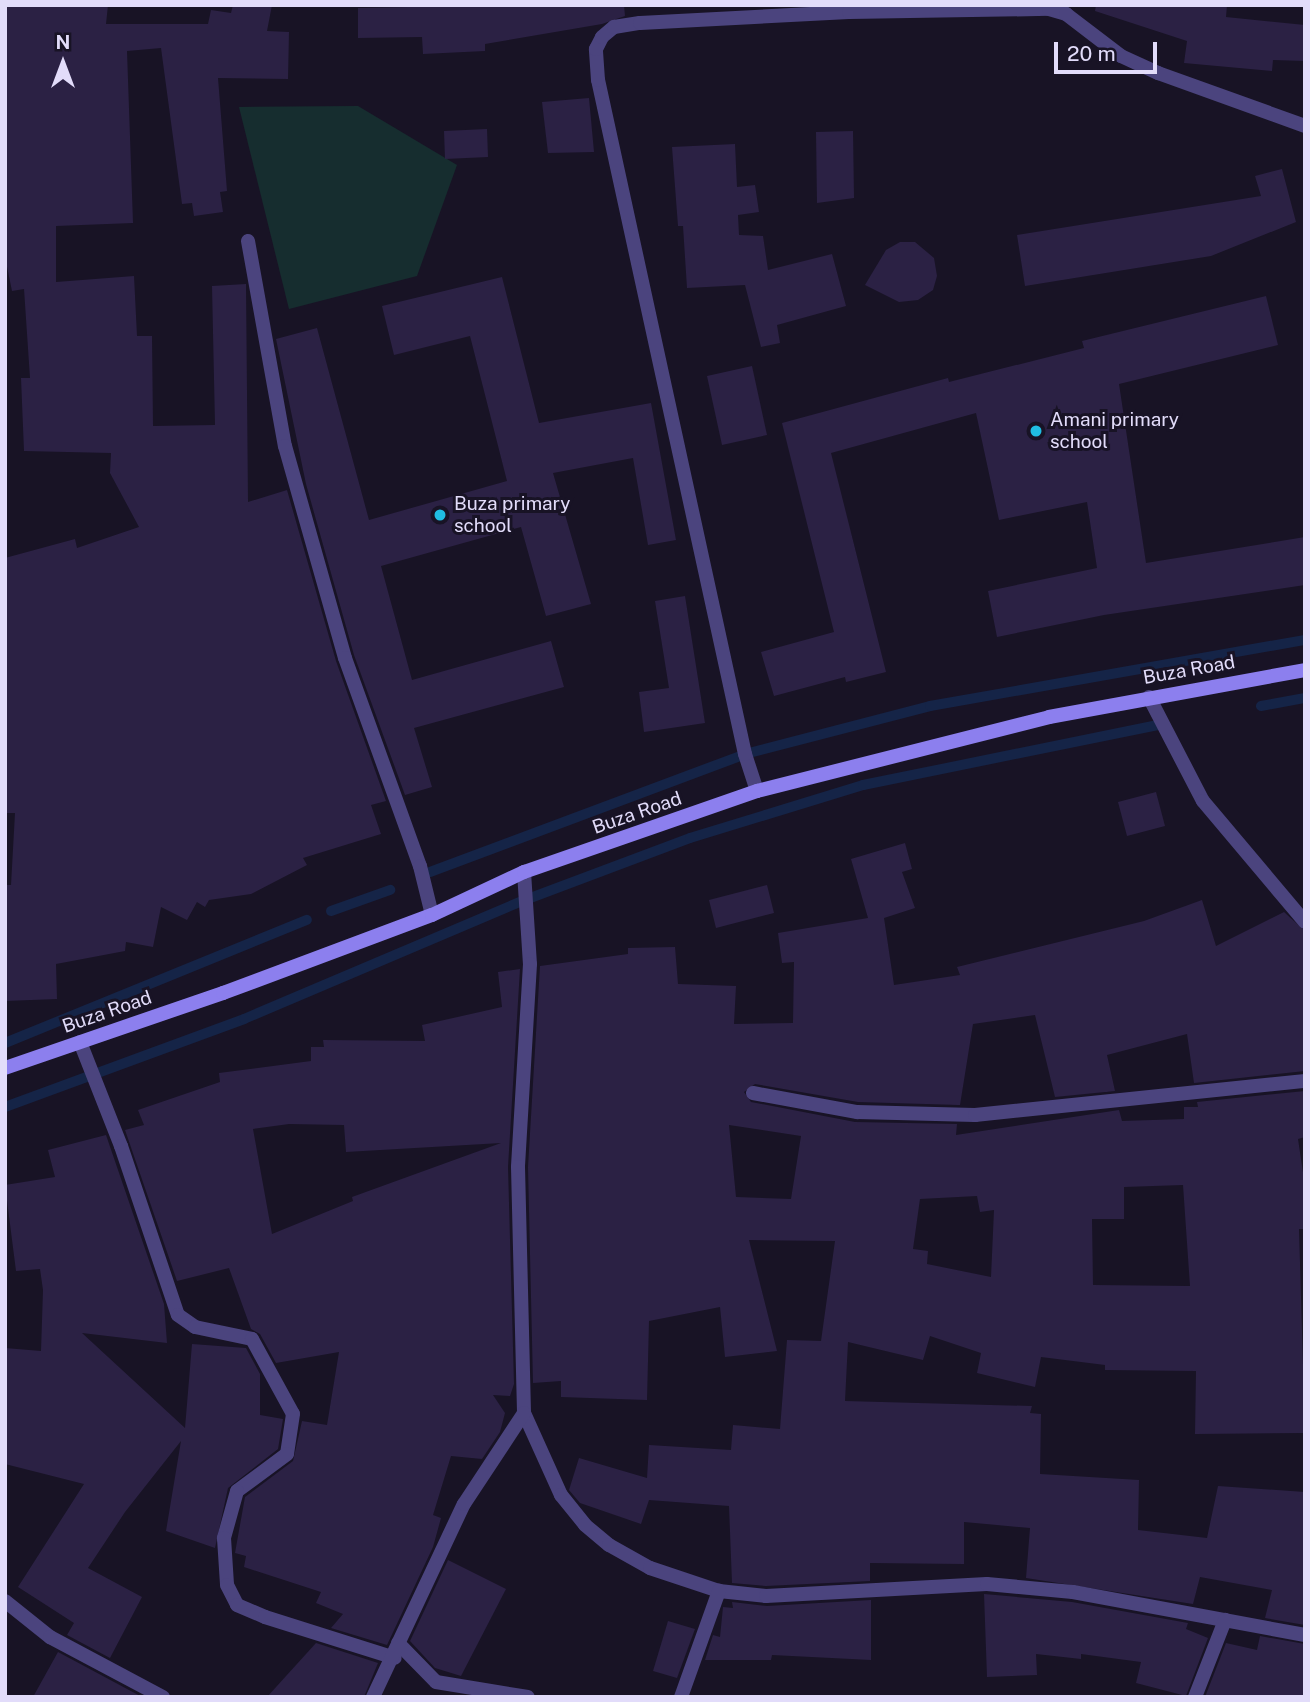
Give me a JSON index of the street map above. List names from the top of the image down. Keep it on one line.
{"streets":{"main road":["Buza Road"]},"places":["Amani primary school","Buza primary school"],"scale_bar":"20 m","north":"top"}
